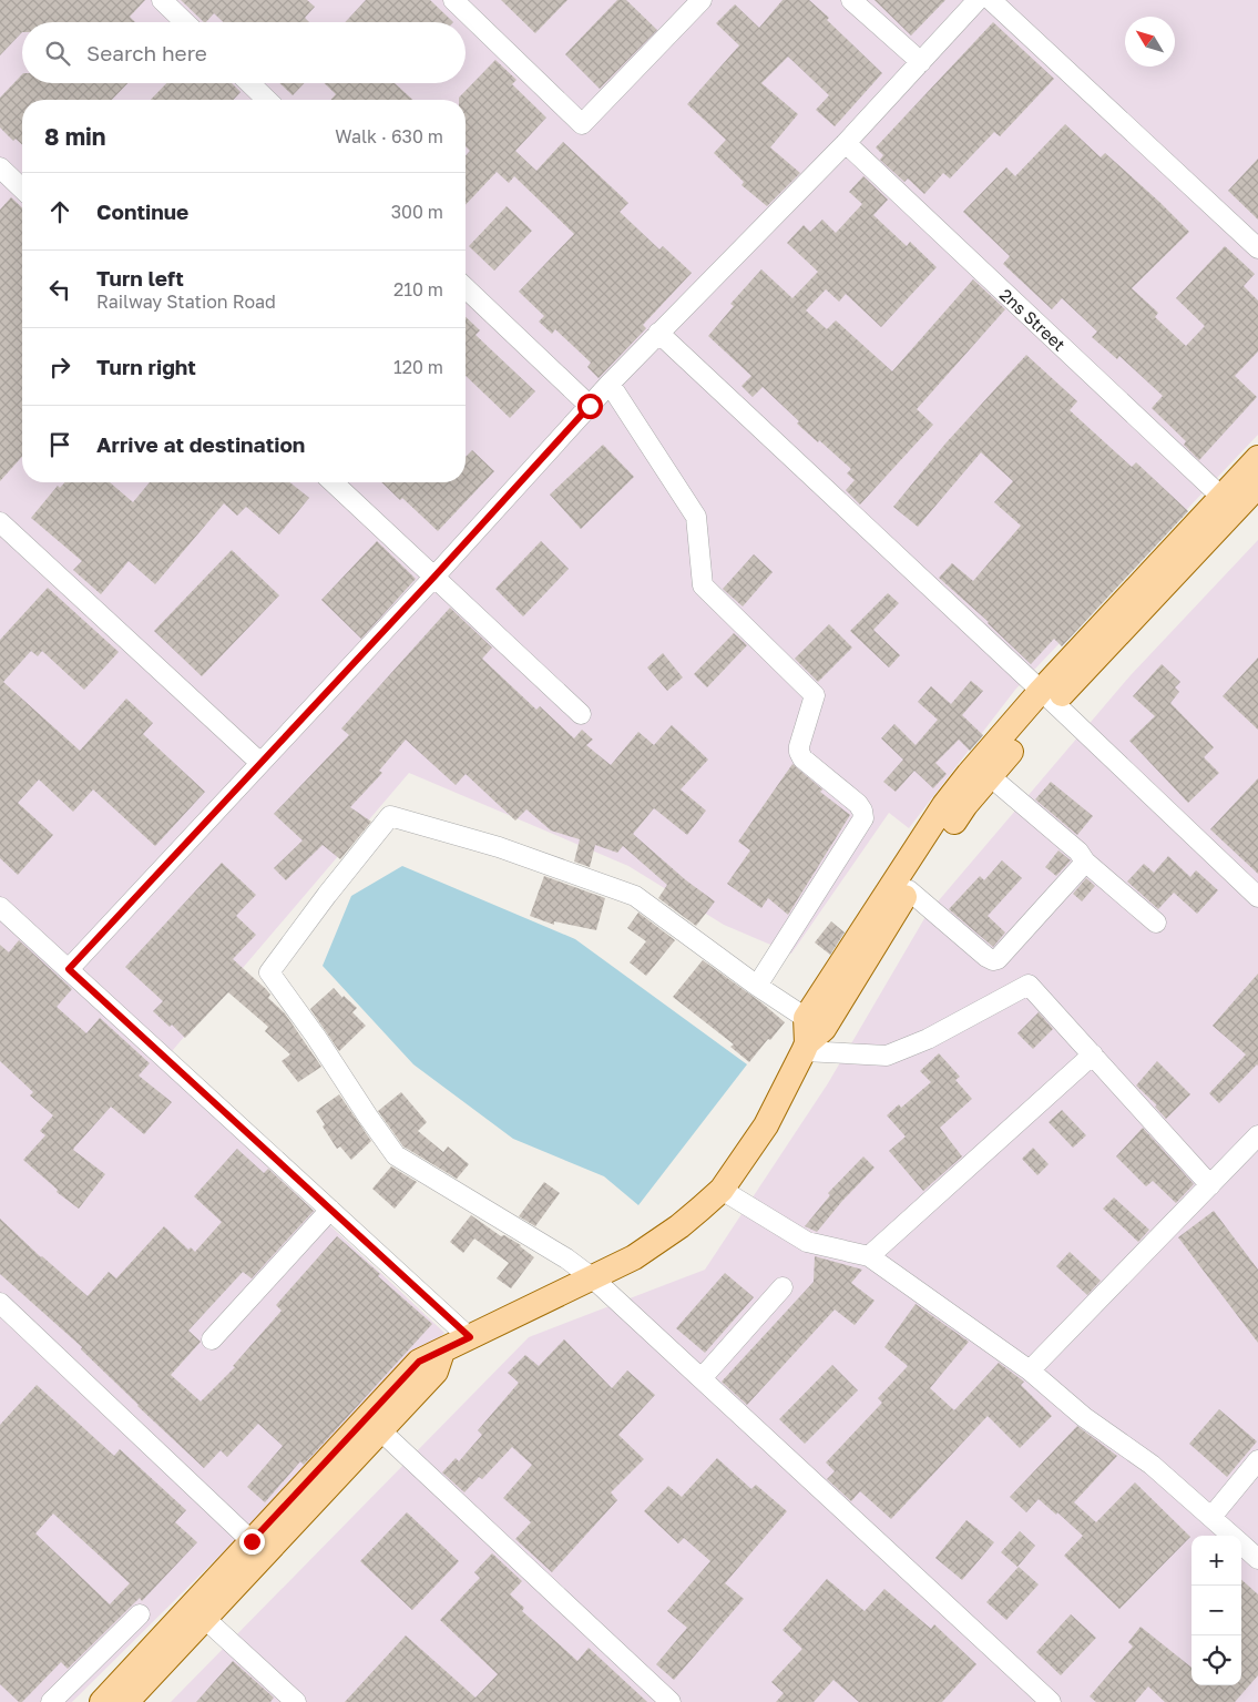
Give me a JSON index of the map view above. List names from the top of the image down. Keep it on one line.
{"streets":{"street":["2ns Street"]},"north":"top left","page":{"search":"Search here","heading":["8 min","Walk · 630 m"],"list":[["Continue","300 m"],["Turn left","Railway Station Road","210 m"],["Turn right","120 m"],"Arrive at destination"],"map_buttons":["+","−"]}}
